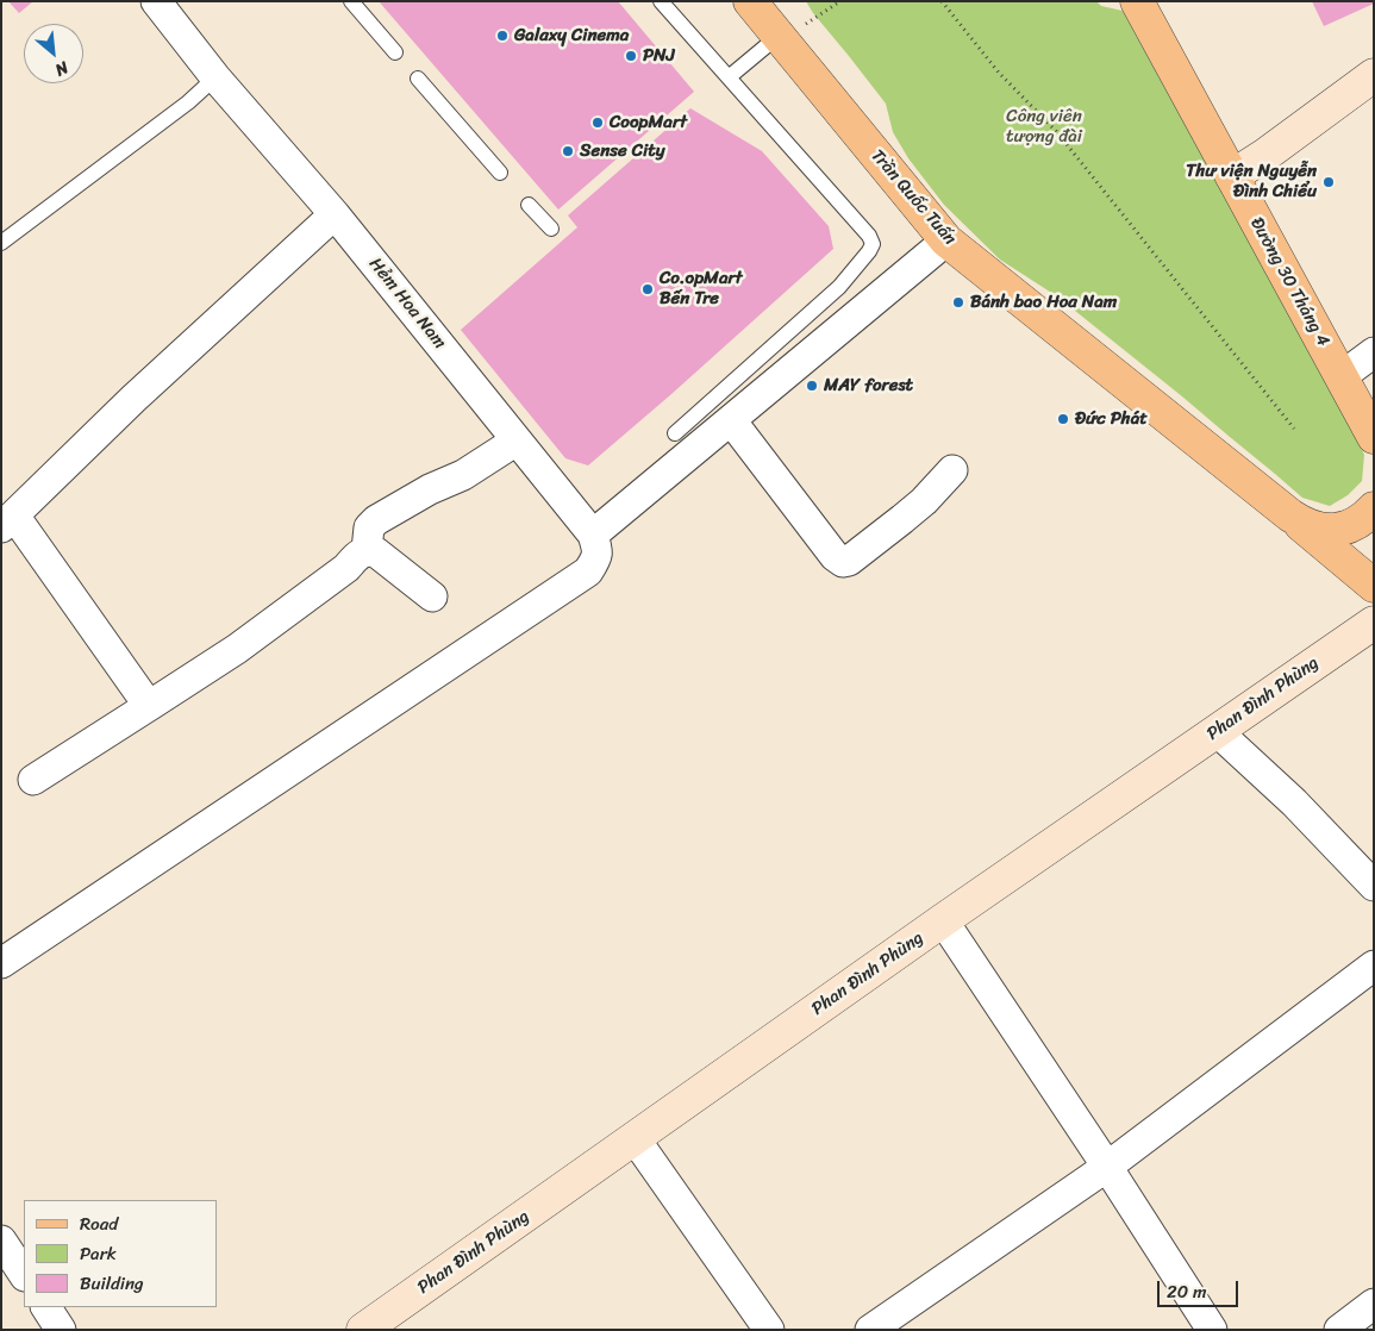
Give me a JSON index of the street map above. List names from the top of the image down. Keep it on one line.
{"streets":{"main road":["Trần Quốc Tuấn","Đường 30 Tháng 4"],"street":["Hẻm Hoa Nam","Phan Đình Phùng"]},"parks":["Công viên tượng đài"],"places":["Galaxy Cinema","PNJ","CoopMart","Sense City","Thư viện Nguyễn Đình Chiểu","Co.opMart Bến Tre","Bánh bao Hoa Nam","MAY forest","Đức Phát"],"legend":["Road","Park","Building"],"scale_bar":"20 m","north":"bottom right"}
